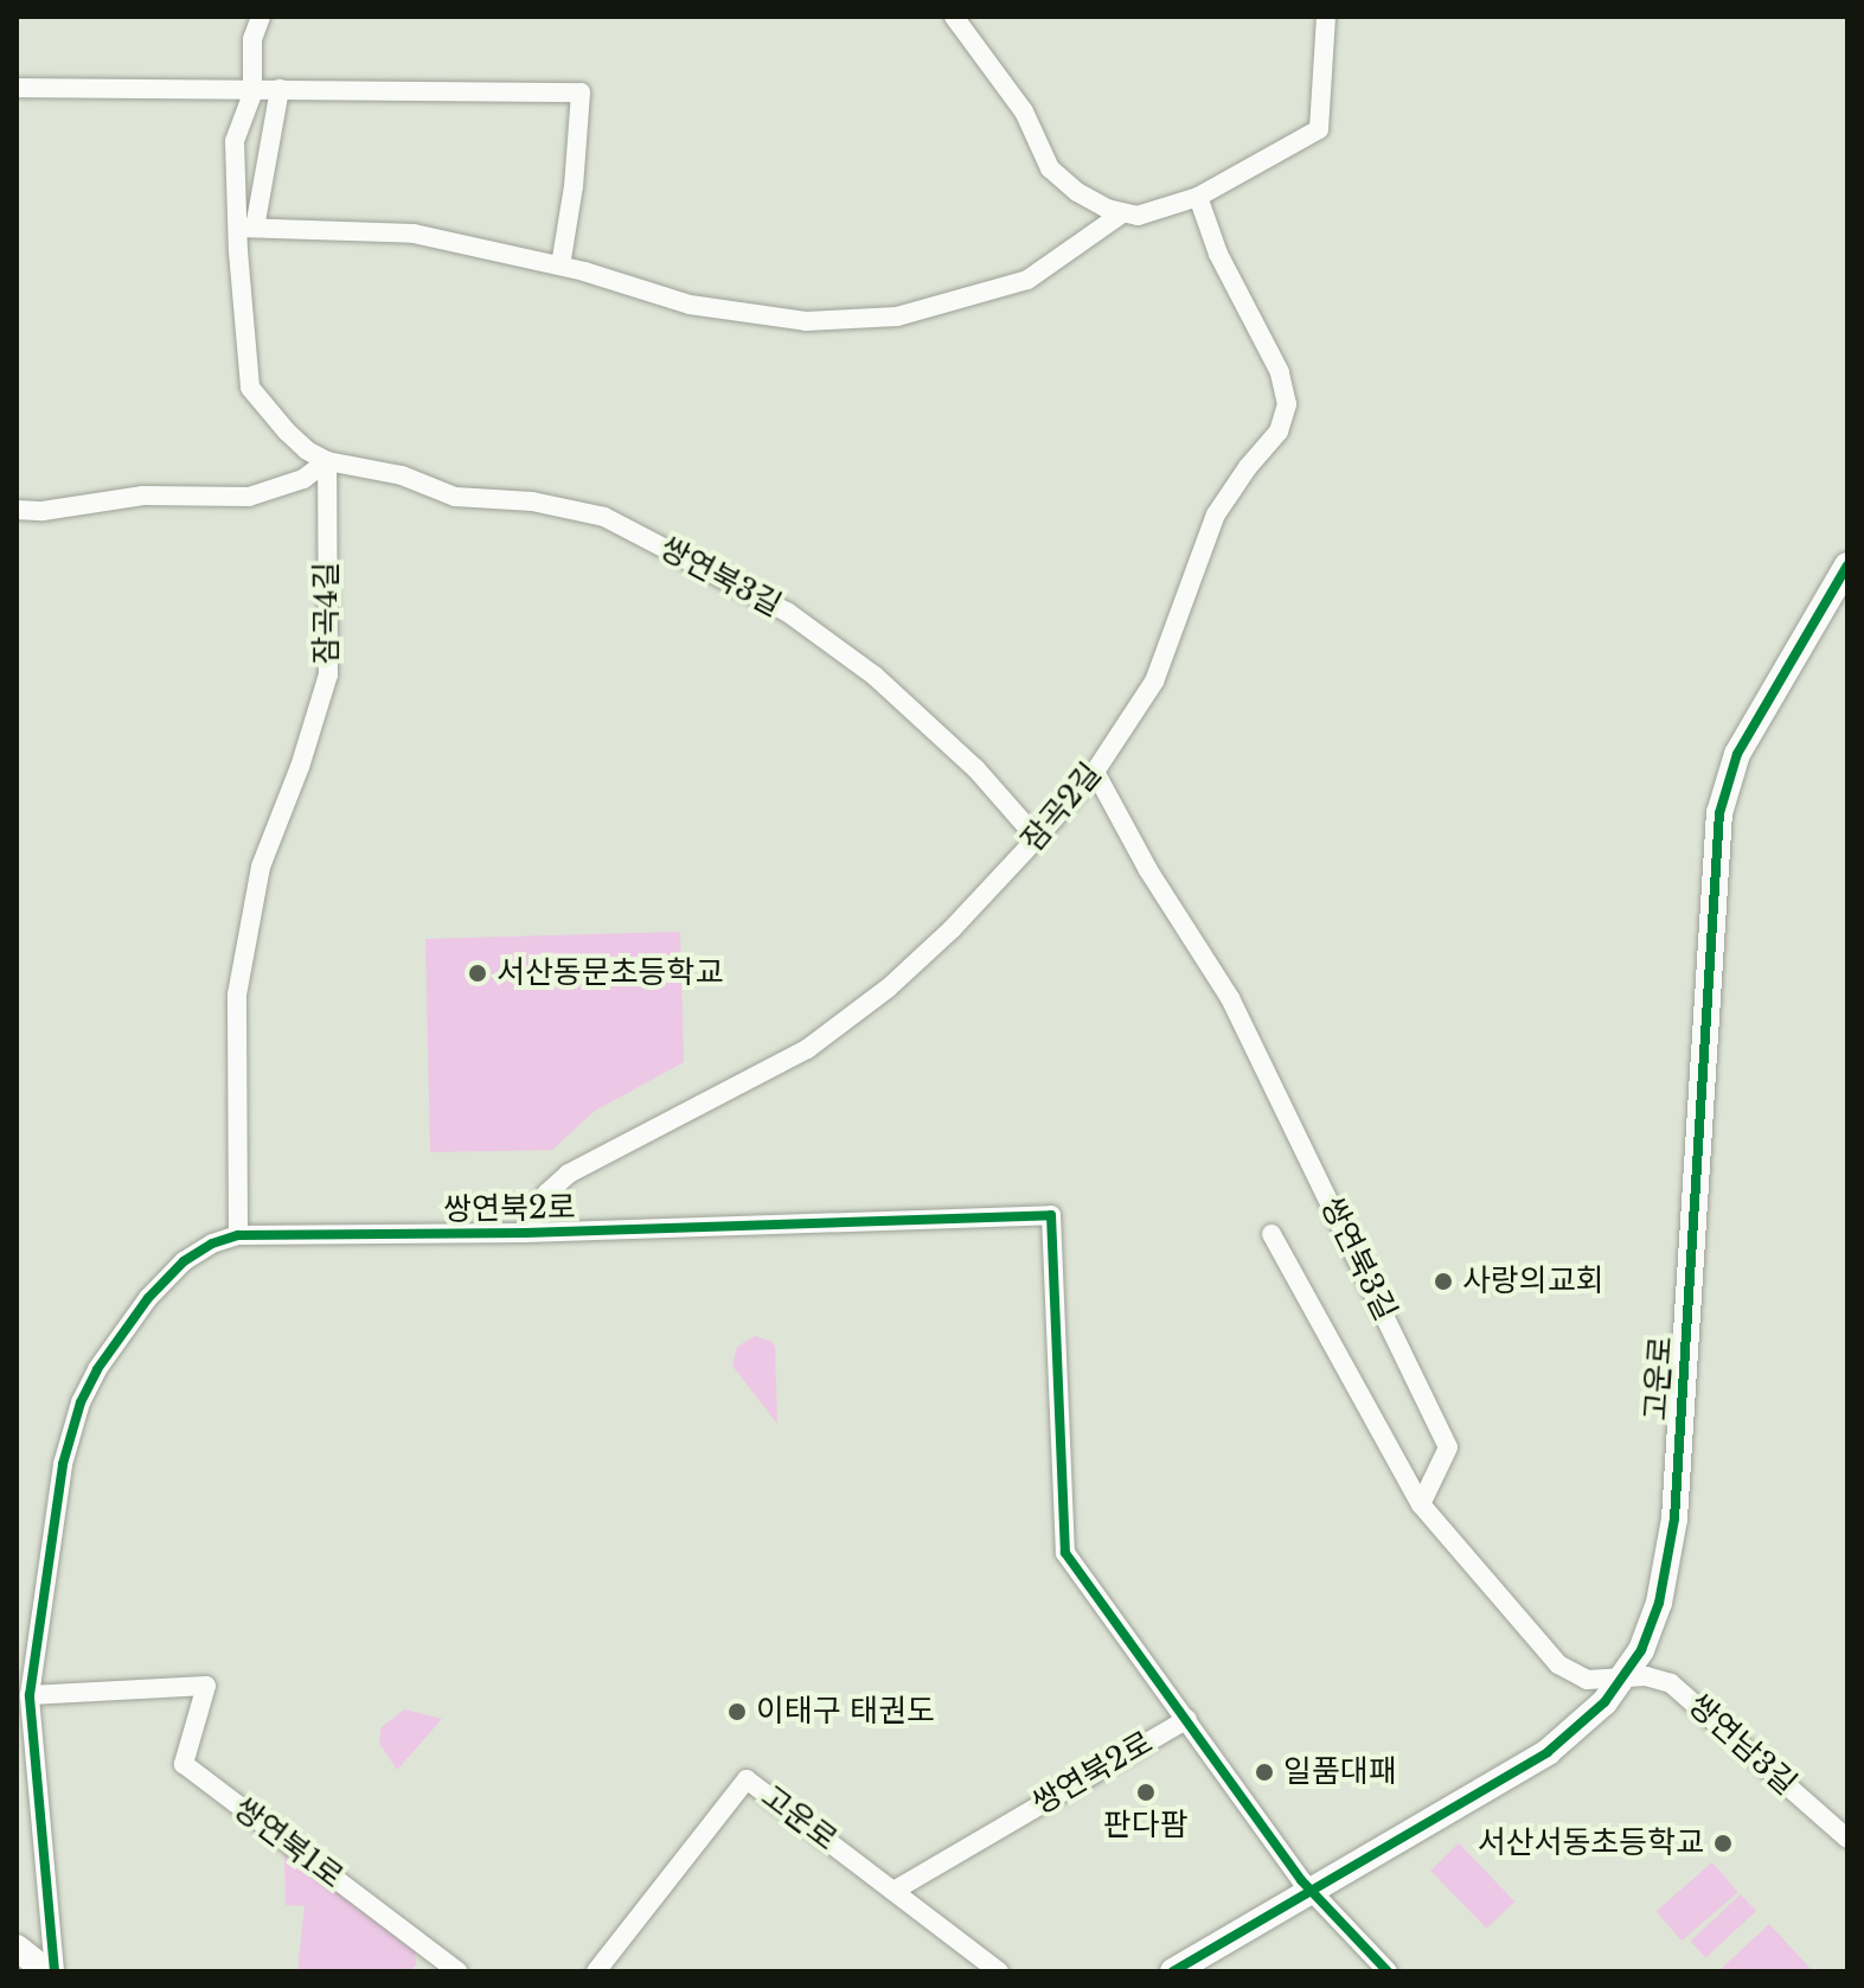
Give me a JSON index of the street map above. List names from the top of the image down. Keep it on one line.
{"streets":{"street":["쌍연북3길","잠곡4길","잠곡2길","쌍연북2로","고운로","쌍연남3길","쌍연북1로"]},"crossings":[["쌍연북3길","잠곡4길"],["쌍연북3길","잠곡2길"],["잠곡4길","쌍연북2로"],["잠곡2길","쌍연북2로"],["쌍연북2로","고운로"],["쌍연북2로","쌍연북1로"],["고운로","쌍연남3길"]],"places":["서산동문초등학교","사랑의교회","이태구 태권도","일품대패","판다팜","서산서동초등학교"]}
